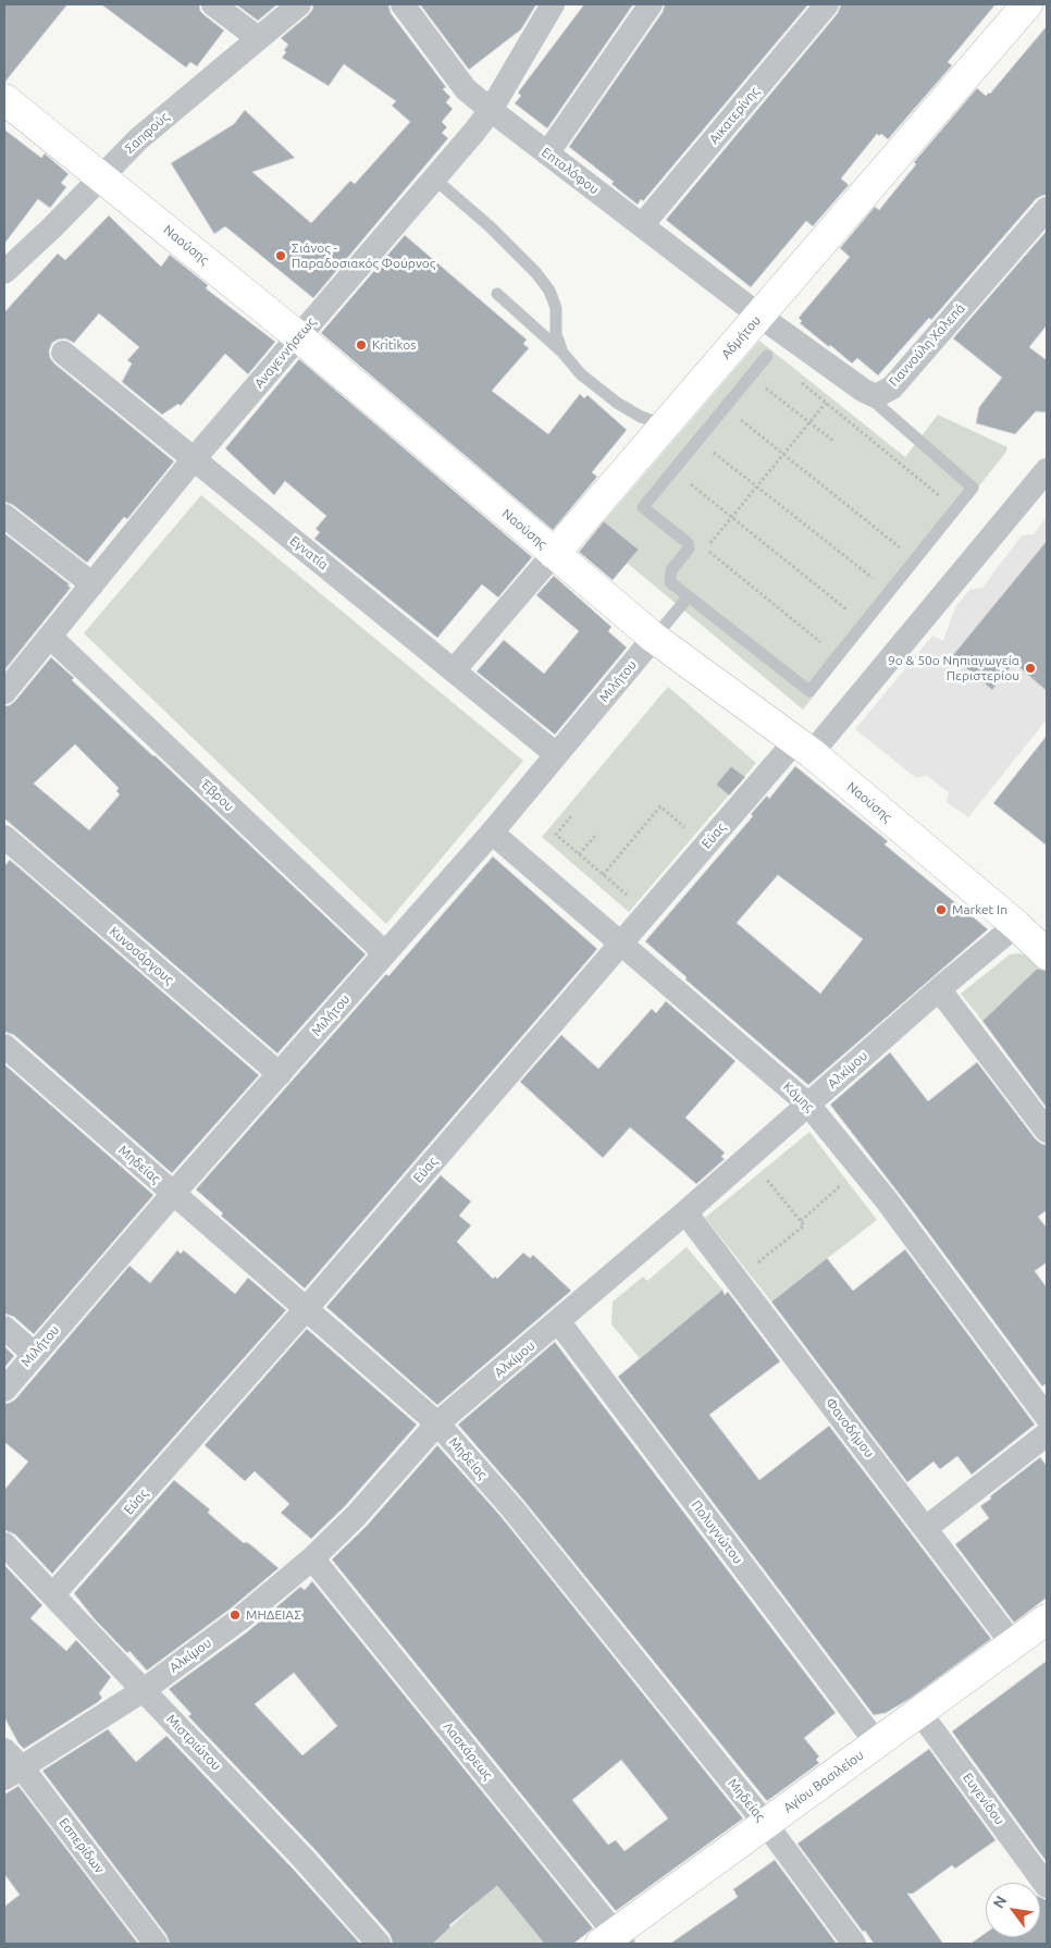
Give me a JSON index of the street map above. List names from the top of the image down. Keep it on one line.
{"streets":{"street":["Αικατερίνης","Σαπφούς","Επταλόφου","Ναούσης","Αδμήτου","Γιαννούλη Χαλεπά","Αναγεννήσεως","Εγνατία","Μιλήτου","Έβρου","Εύας","Κυνοσάργους","Αλκίμου","Κόμης","Μηδείας","Φανοδήμου","Πολυγνώτου","Μιστριώτου","Λασκάρεως","Αγίου Βασιλείου","Ευγενίδου","Εσπερίδων"]},"crossings":[["Αικατερίνης","Επταλόφου"],["Σαπφούς","Ναούσης"],["Επταλόφου","Αδμήτου"],["Επταλόφου","Γιαννούλη Χαλεπά"],["Επταλόφου","Αναγεννήσεως"],["Ναούσης","Αδμήτου"],["Ναούσης","Αναγεννήσεως"],["Ναούσης","Μιλήτου"],["Ναούσης","Εύας"],["Ναούσης","Αλκίμου"],["Αδμήτου","Γιαννούλη Χαλεπά"],["Αδμήτου","Εγνατία"],["Αναγεννήσεως","Εγνατία"],["Αναγεννήσεως","Έβρου"],["Εγνατία","Μιλήτου"],["Μιλήτου","Έβρου"],["Μιλήτου","Κυνοσάργους"],["Μιλήτου","Κόμης"],["Μιλήτου","Μηδείας"],["Εύας","Κόμης"],["Εύας","Μηδείας"],["Εύας","Μιστριώτου"],["Αλκίμου","Κόμης"],["Αλκίμου","Μηδείας"],["Αλκίμου","Φανοδήμου"],["Αλκίμου","Πολυγνώτου"],["Αλκίμου","Μιστριώτου"],["Αλκίμου","Λασκάρεως"],["Αλκίμου","Εσπερίδων"],["Μηδείας","Αγίου Βασιλείου"],["Φανοδήμου","Αγίου Βασιλείου"],["Πολυγνώτου","Αγίου Βασιλείου"],["Λασκάρεως","Αγίου Βασιλείου"],["Αγίου Βασιλείου","Ευγενίδου"]],"places":["Σιάνος - Παραδοσιακός Φούρνος","Kritikos","9ο & 50ο Νηπιαγωγεία Περιστερίου","Market In","ΜΗΔΕΙΑΣ"],"north":"top left"}
